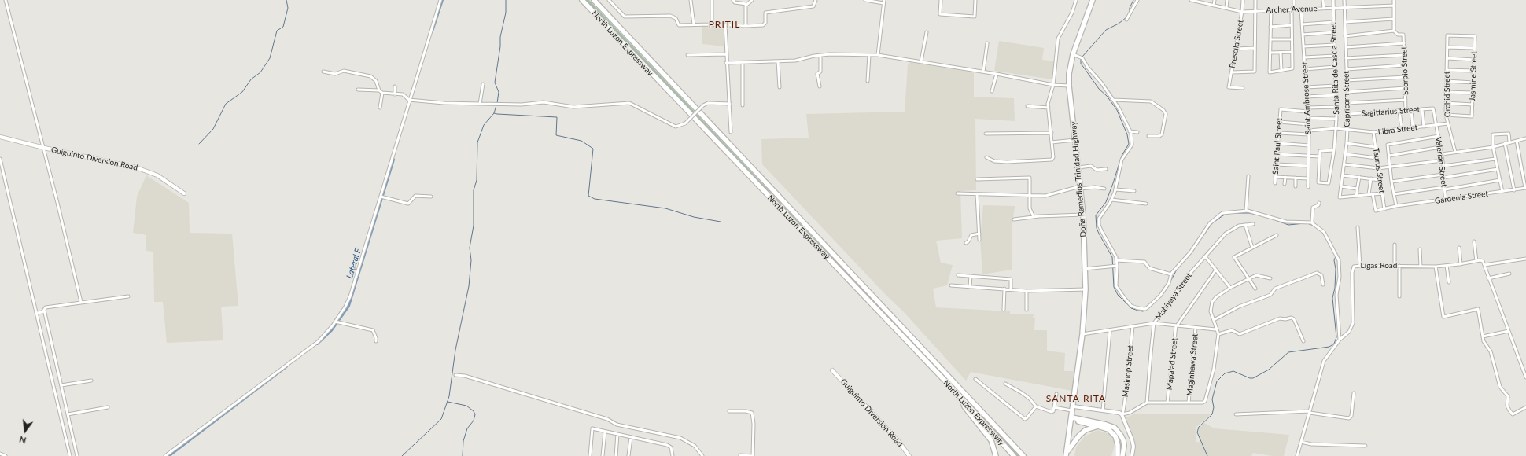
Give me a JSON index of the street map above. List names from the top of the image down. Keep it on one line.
{"streets":{"highway":["North Luzon Expressway","Doña Remedios Trinidad Highway"],"main road":["Guiguinto Diversion Road"],"street":["Archer Avenue","Prescila Street","Santa Rita de Cascia Street","Scorpio Street","Jasmine Street","Orchid Street","Saint Ambrose Street","Capricorn Street","Sagittarius Street","Libra Street","Saint Paul Street","Valerian Street","Taurus Street","Gardenia Street","Ligas Road","Mabiyaya Street","Mapalad Street","Maginhawa Street","Masinop Street"]},"crossings":[["Archer Avenue","Prescila Street"],["Archer Avenue","Santa Rita de Cascia Street"],["Archer Avenue","Saint Ambrose Street"],["Archer Avenue","Capricorn Street"],["Santa Rita de Cascia Street","Libra Street"],["Scorpio Street","Sagittarius Street"],["Jasmine Street","Orchid Street"],["Orchid Street","Libra Street"],["Saint Ambrose Street","Libra Street"],["Saint Ambrose Street","Saint Paul Street"],["Capricorn Street","Sagittarius Street"],["Capricorn Street","Libra Street"],["Sagittarius Street","Valerian Street"],["Libra Street","Valerian Street"],["Libra Street","Taurus Street"],["Valerian Street","Gardenia Street"]],"districts":["PRITIL","SANTA RITA"],"water":["Lateral F"],"north":"bottom"}
